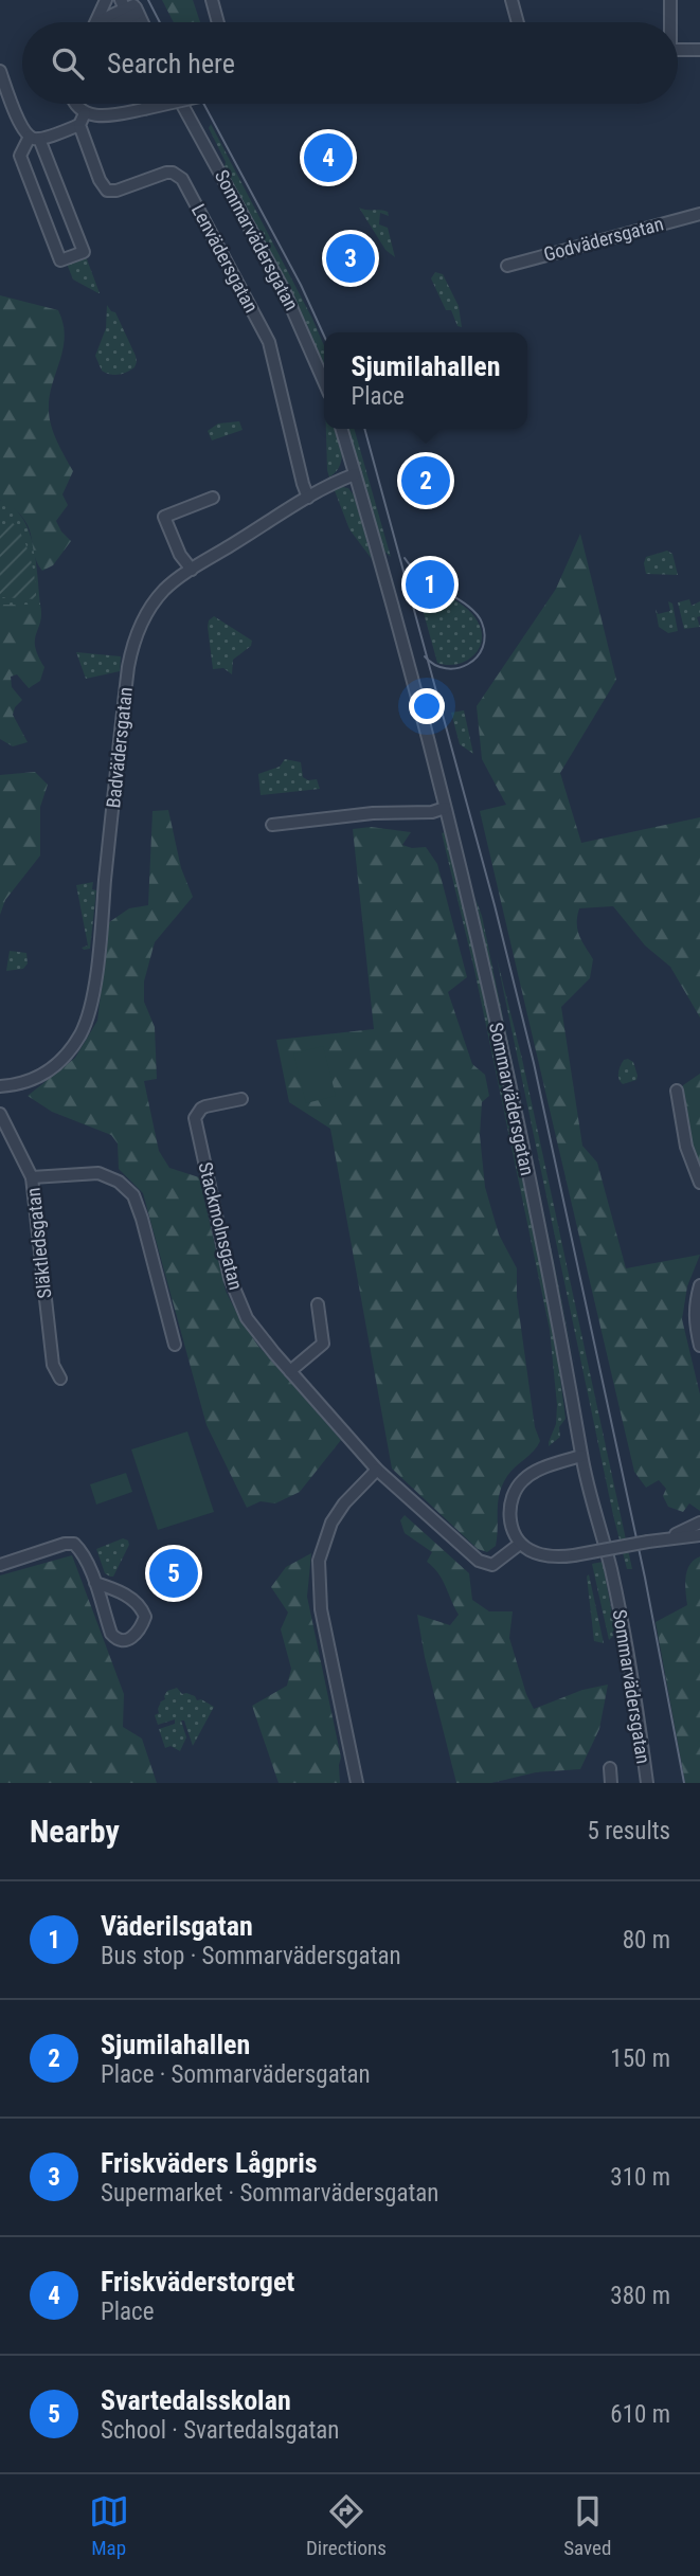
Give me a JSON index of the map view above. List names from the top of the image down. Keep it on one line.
{"streets":{"street":["Godvädersgatan","Sommarvädersgatan","Lenvädersgatan","Badvädersgatan","Stackmolnsgatan","Släktledsgatan"]},"crossings":[["Sommarvädersgatan","Badvädersgatan"],["Lenvädersgatan","Badvädersgatan"]],"page":{"search":"Search here","pins":["4","3","2","1","5"],"popup":["Sjumilahallen","Place"],"heading":["Nearby","5 results"],"list":[{"mark":"1","name":"Väderilsgatan","note":"Bus stop · Sommarvädersgatan","value":"80 m"},{"mark":"2","name":"Sjumilahallen","note":"Place · Sommarvädersgatan","value":"150 m"},{"mark":"3","name":"Friskväders Lågpris","note":"Supermarket · Sommarvädersgatan","value":"310 m"},{"mark":"4","name":"Friskväderstorget","note":"Place","value":"380 m"},{"mark":"5","name":"Svartedalsskolan","note":"School · Svartedalsgatan","value":"610 m"}],"nav":["Map","Directions","Saved"]}}
